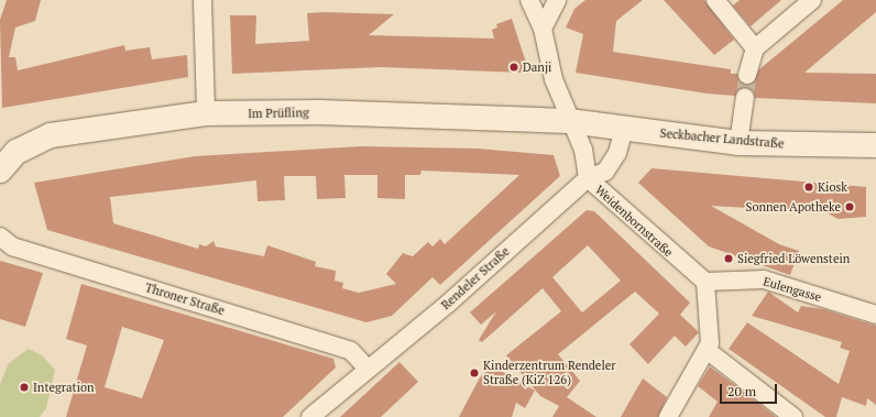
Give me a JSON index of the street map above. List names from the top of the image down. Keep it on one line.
{"streets":{"main road":["Im Prüfling","Seckbacher Landstraße"],"street":["Weidenbornstraße","Rendeler Straße","Eulengasse","Throner Straße"]},"crossings":[["Im Prüfling","Seckbacher Landstraße"],["Im Prüfling","Weidenbornstraße"],["Seckbacher Landstraße","Weidenbornstraße"],["Seckbacher Landstraße","Rendeler Straße"],["Weidenbornstraße","Rendeler Straße"],["Weidenbornstraße","Eulengasse"],["Rendeler Straße","Throner Straße"]],"places":["Danji","Kiosk","Sonnen Apotheke","Siegfried Löwenstein","Kinderzentrum Rendeler Straße (KiZ 126)","Integration"],"scale_bar":"20 m"}
